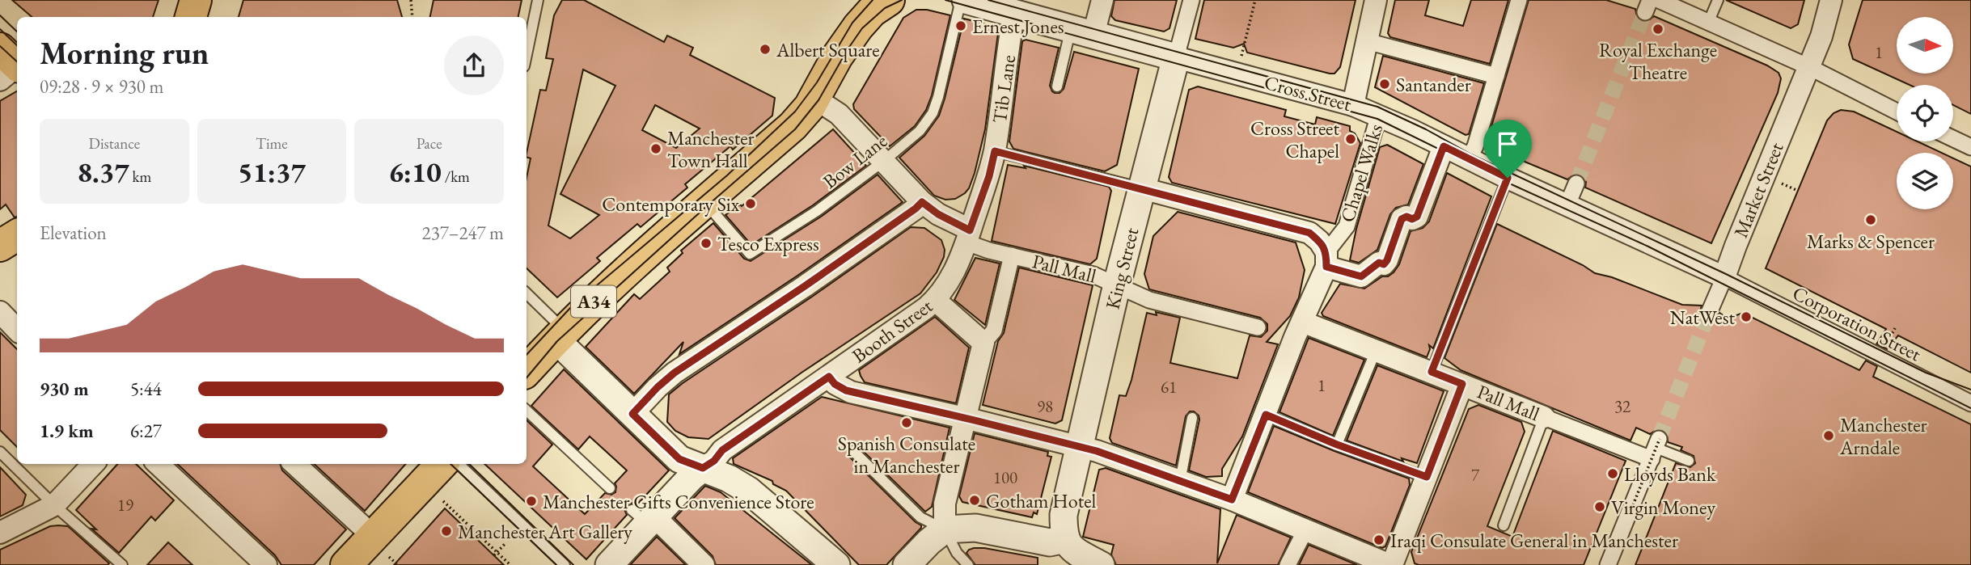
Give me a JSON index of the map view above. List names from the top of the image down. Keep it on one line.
{"streets":{"main road":["A34"],"street":["Tib Lane","Cross Street","Chapel Walks","Market Street","Pall Mall","King Street","Corporation Street","Booth Street"],"lane":["Bow Lane"]},"crossings":[["Tib Lane","Cross Street"],["Tib Lane","Pall Mall"],["Tib Lane","Booth Street"],["Cross Street","Chapel Walks"],["Cross Street","Market Street"],["Cross Street","King Street"],["Cross Street","Corporation Street"],["Bow Lane","A34"],["Chapel Walks","Pall Mall"],["Market Street","Corporation Street"],["Pall Mall","King Street"],["Pall Mall","Booth Street"]],"places":["Ernest Jones","Royal Exchange Theatre","Albert Square","Santander","Cross Street Chapel","Manchester Town Hall","Contemporary Six","Marks & Spencer","Tesco Express","NatWest","Spanish Consulate in Manchester","Manchester Arndale","Lloyds Bank","Gotham Hotel","Manchester Gifts Convenience Store","Virgin Money","Manchester Art Gallery","Iraqi Consulate General in Manchester"],"house_numbers":["1","1","61","98","32","7","100","19"],"north":"right","page":{"heading":["Morning run","09:28 · 9 × 930 m"],"stats":[["Distance","8.37 km"],["Time","51:37"],["Pace","6:10 /km"]],"chart":["Elevation","237–247 m"],"list":[{"name":"930 m","note":"5:44"},{"name":"1.9 km","note":"6:27"}]}}
